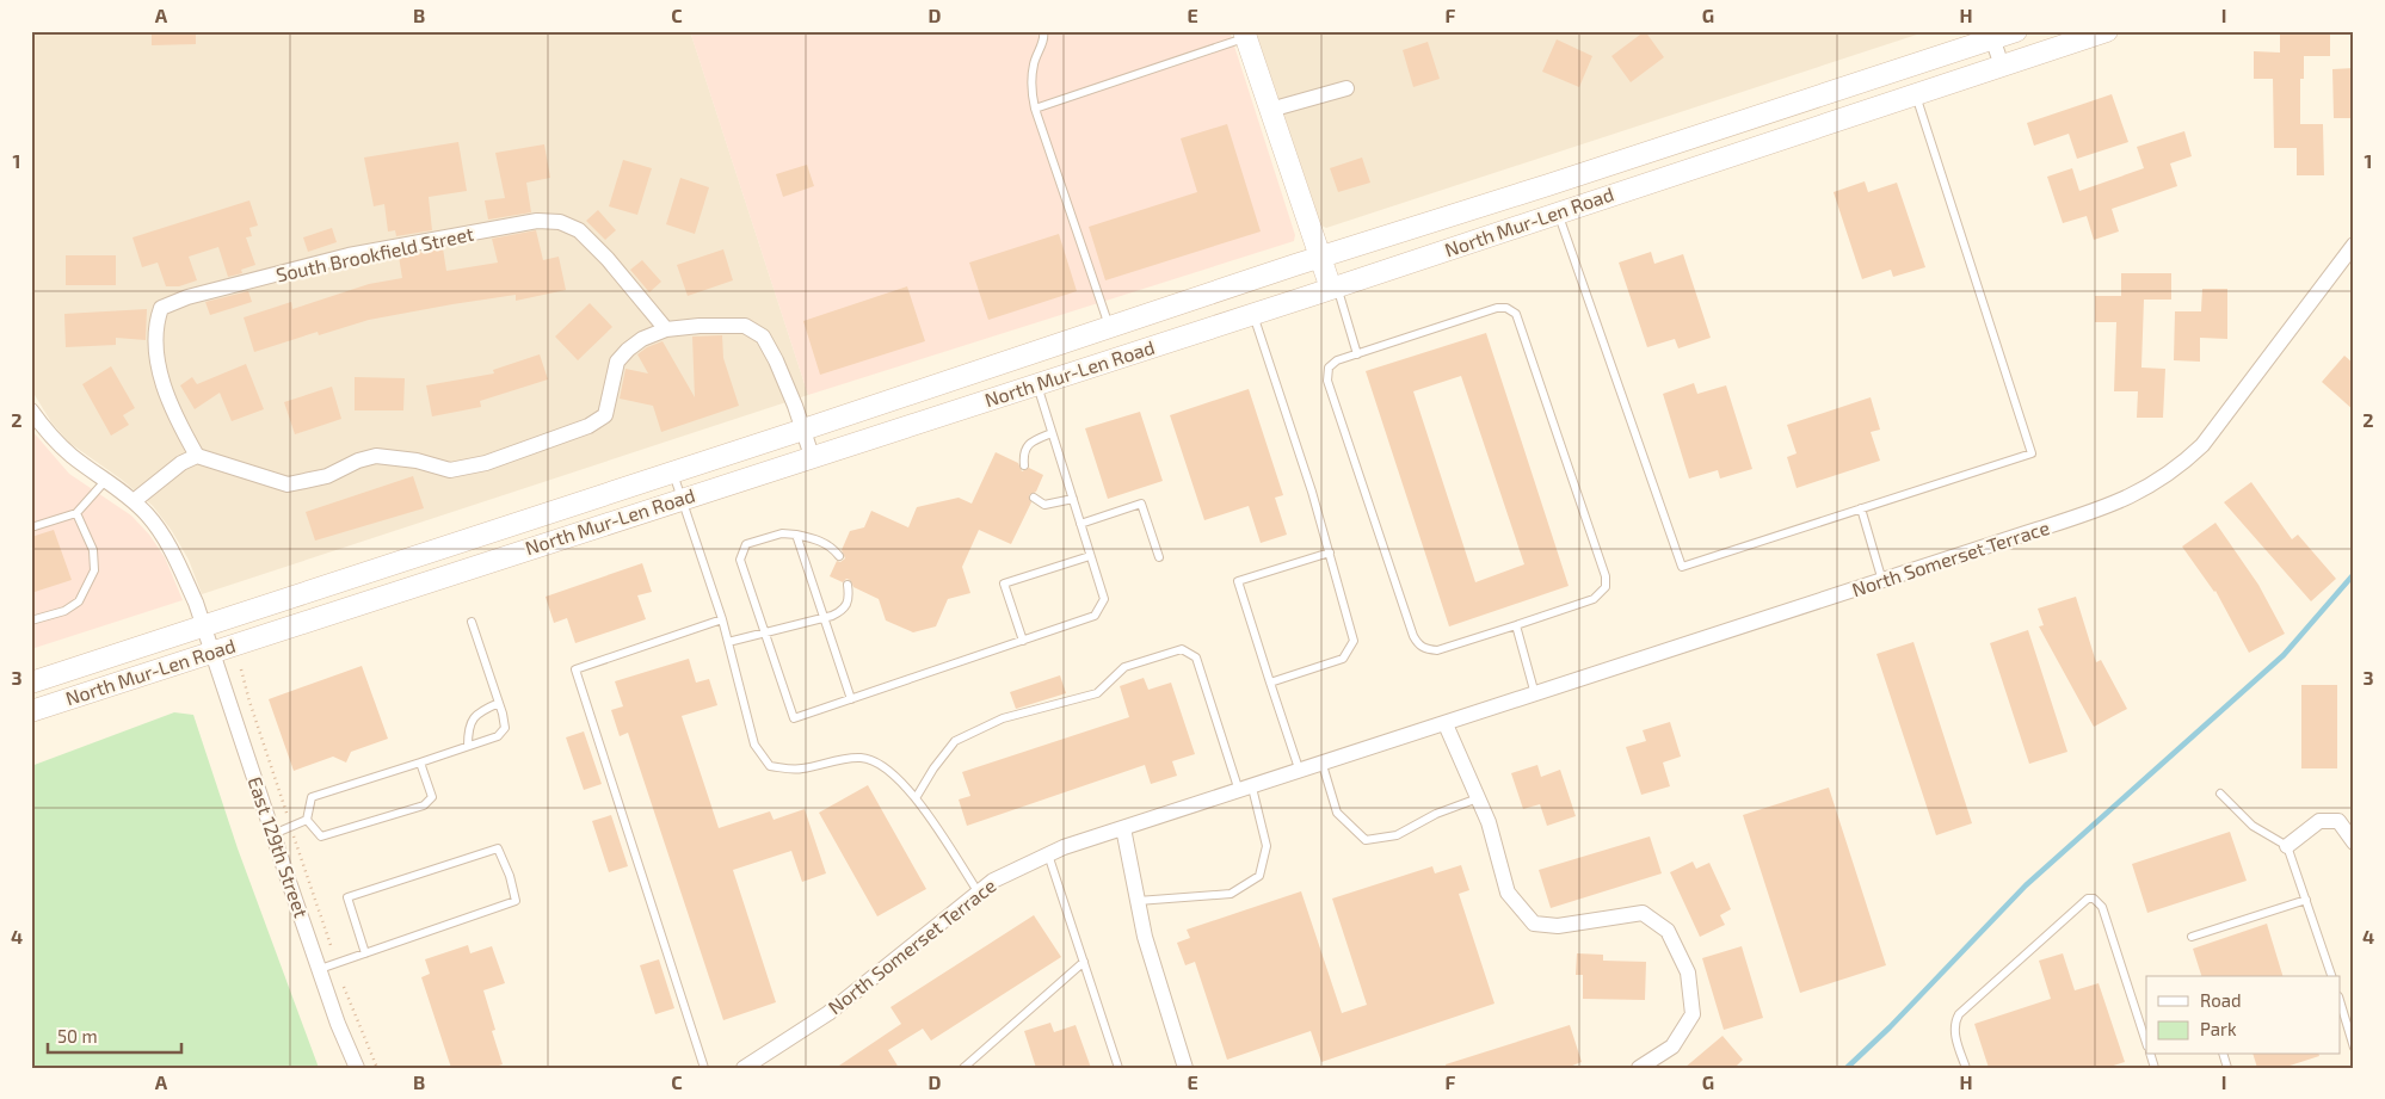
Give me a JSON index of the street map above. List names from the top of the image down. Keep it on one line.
{"streets":{"main road":["North Mur-Len Road"],"street":["South Brookfield Street","North Somerset Terrace","East 129th Street"]},"crossings":[["North Mur-Len Road","East 129th Street"]],"legend":["Road","Park"],"scale_bar":"50 m","grid":{"columns":["A","B","C","D","E","F","G","H","I"],"rows":["1","2","3","4"]}}
